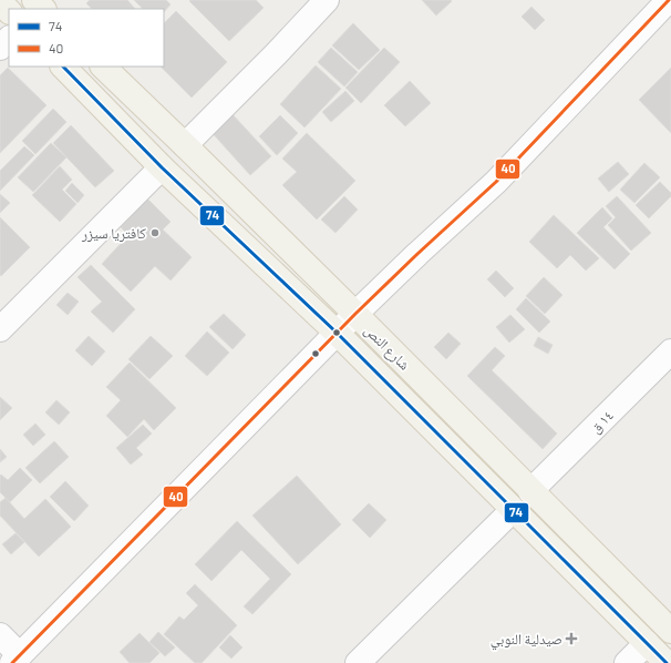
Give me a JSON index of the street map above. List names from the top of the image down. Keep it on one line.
{"streets":{"main road":["شارع النص"],"street":["١٤ ق"]},"crossings":[["شارع النص","١٤ ق"]],"places":{"other":["كافتريا سيزر"],"health":["صيدلية النوبي"]},"lines":["transit line 40","transit line 74"],"legend":["74","40"]}
